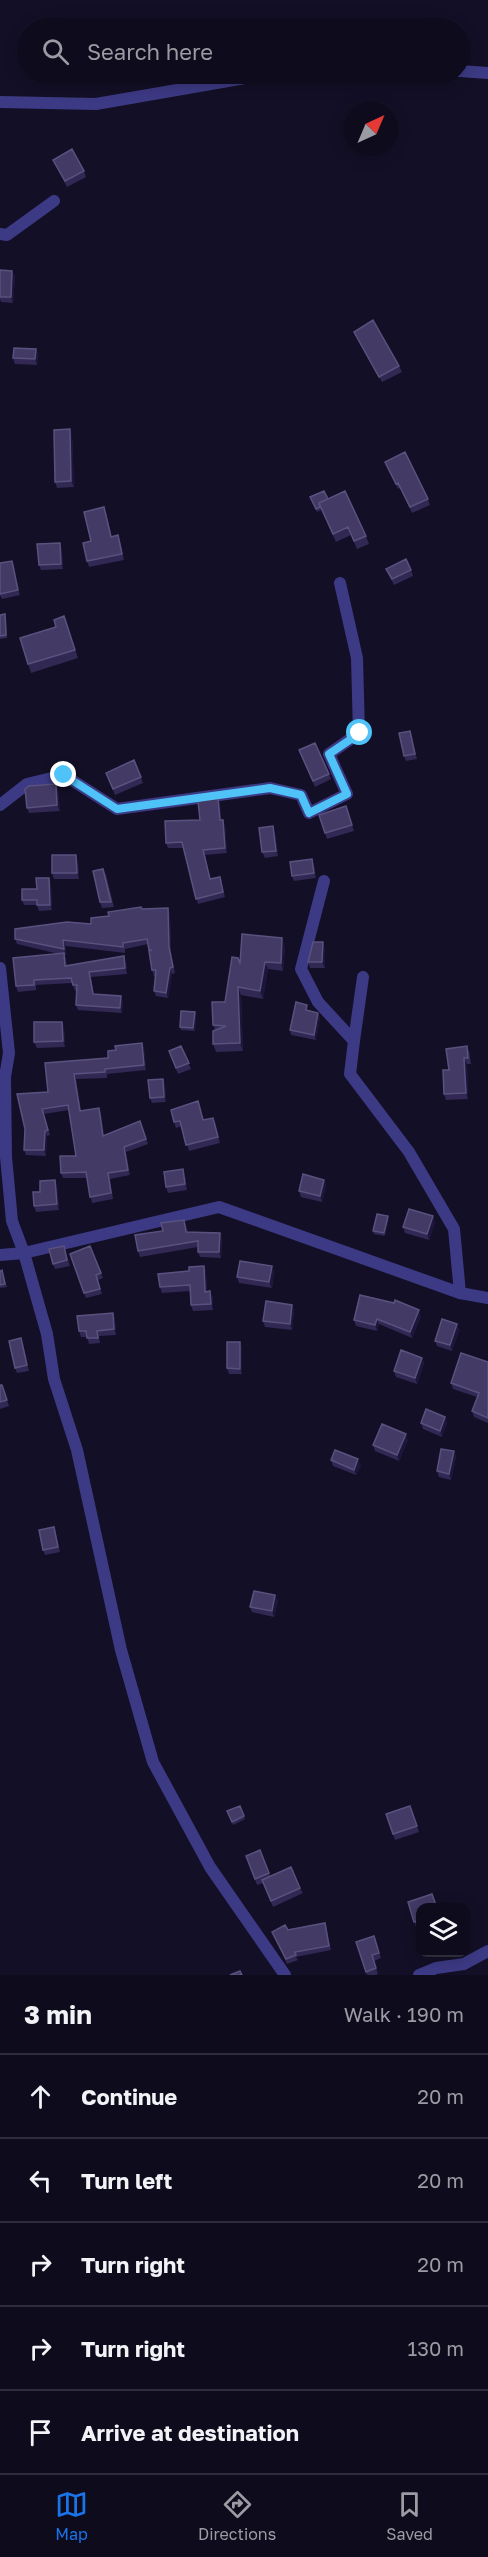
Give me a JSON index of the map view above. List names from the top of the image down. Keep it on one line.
{"north":"top right","page":{"search":"Search here","heading":["3 min","Walk · 190 m"],"list":[["Continue","20 m"],["Turn left","20 m"],["Turn right","20 m"],["Turn right","130 m"],"Arrive at destination"],"nav":["Map","Directions","Saved"]}}
